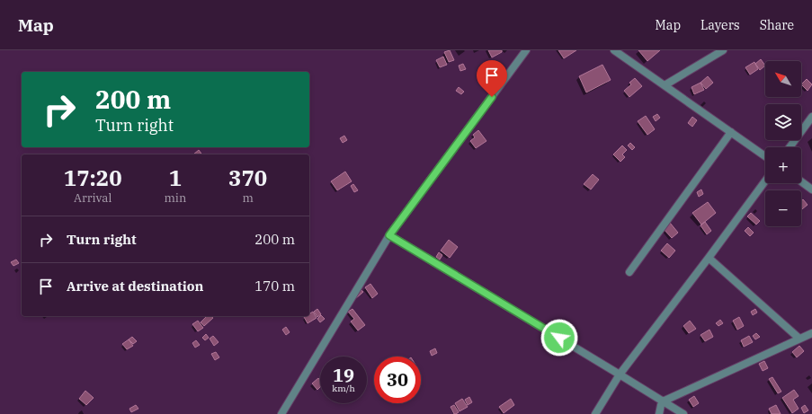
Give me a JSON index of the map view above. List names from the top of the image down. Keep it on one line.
{"north":"top left","page":{"header":"Map","nav":["Map","Layers","Share"],"map_buttons":["+","−"],"turn":["200 m","Turn right"],"eta":["17:20","Arrival","1","min","370","m"],"list":[{"name":"Turn right","value":"200 m"},{"name":"Arrive at destination","value":"170 m"}],"speed":"19 km/h","limit":"30"}}
